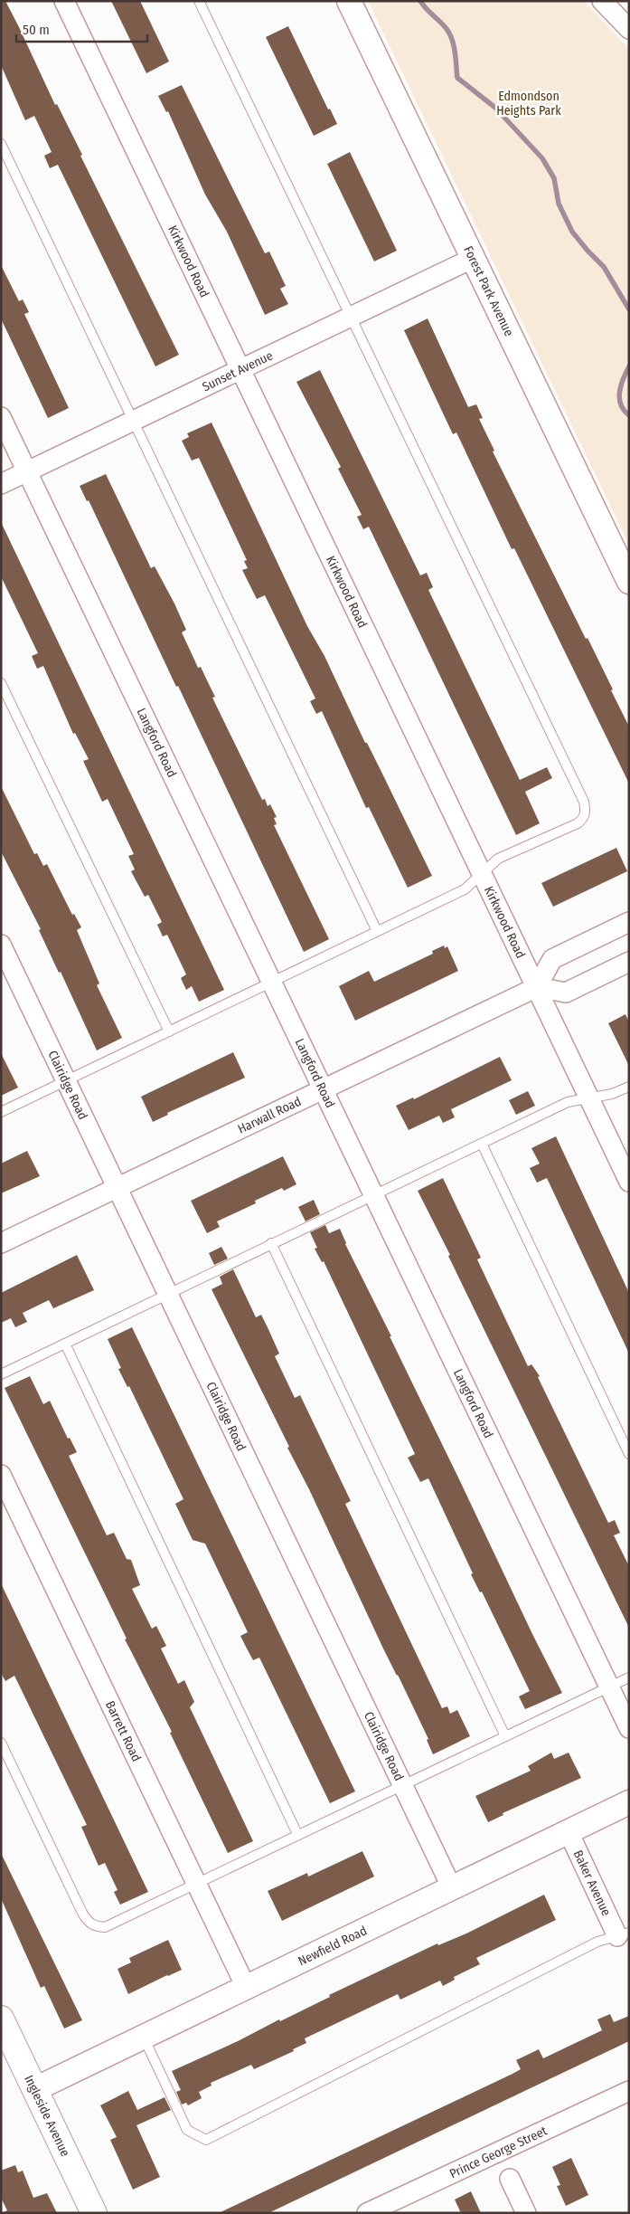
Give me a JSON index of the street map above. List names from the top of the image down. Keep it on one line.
{"streets":{"main road":["Ingleside Avenue"],"street":["Kirkwood Road","Forest Park Avenue","Sunset Avenue","Langford Road","Clairidge Road","Harwall Road","Barrett Road","Baker Avenue","Newfield Road","Prince George Street"]},"crossings":[["Kirkwood Road","Sunset Avenue"],["Kirkwood Road","Harwall Road"],["Forest Park Avenue","Sunset Avenue"],["Sunset Avenue","Langford Road"],["Langford Road","Harwall Road"],["Clairidge Road","Harwall Road"],["Clairidge Road","Newfield Road"],["Barrett Road","Newfield Road"],["Baker Avenue","Newfield Road"],["Newfield Road","Ingleside Avenue"]],"parks":["Edmondson Heights Park"],"scale_bar":"50 m"}
